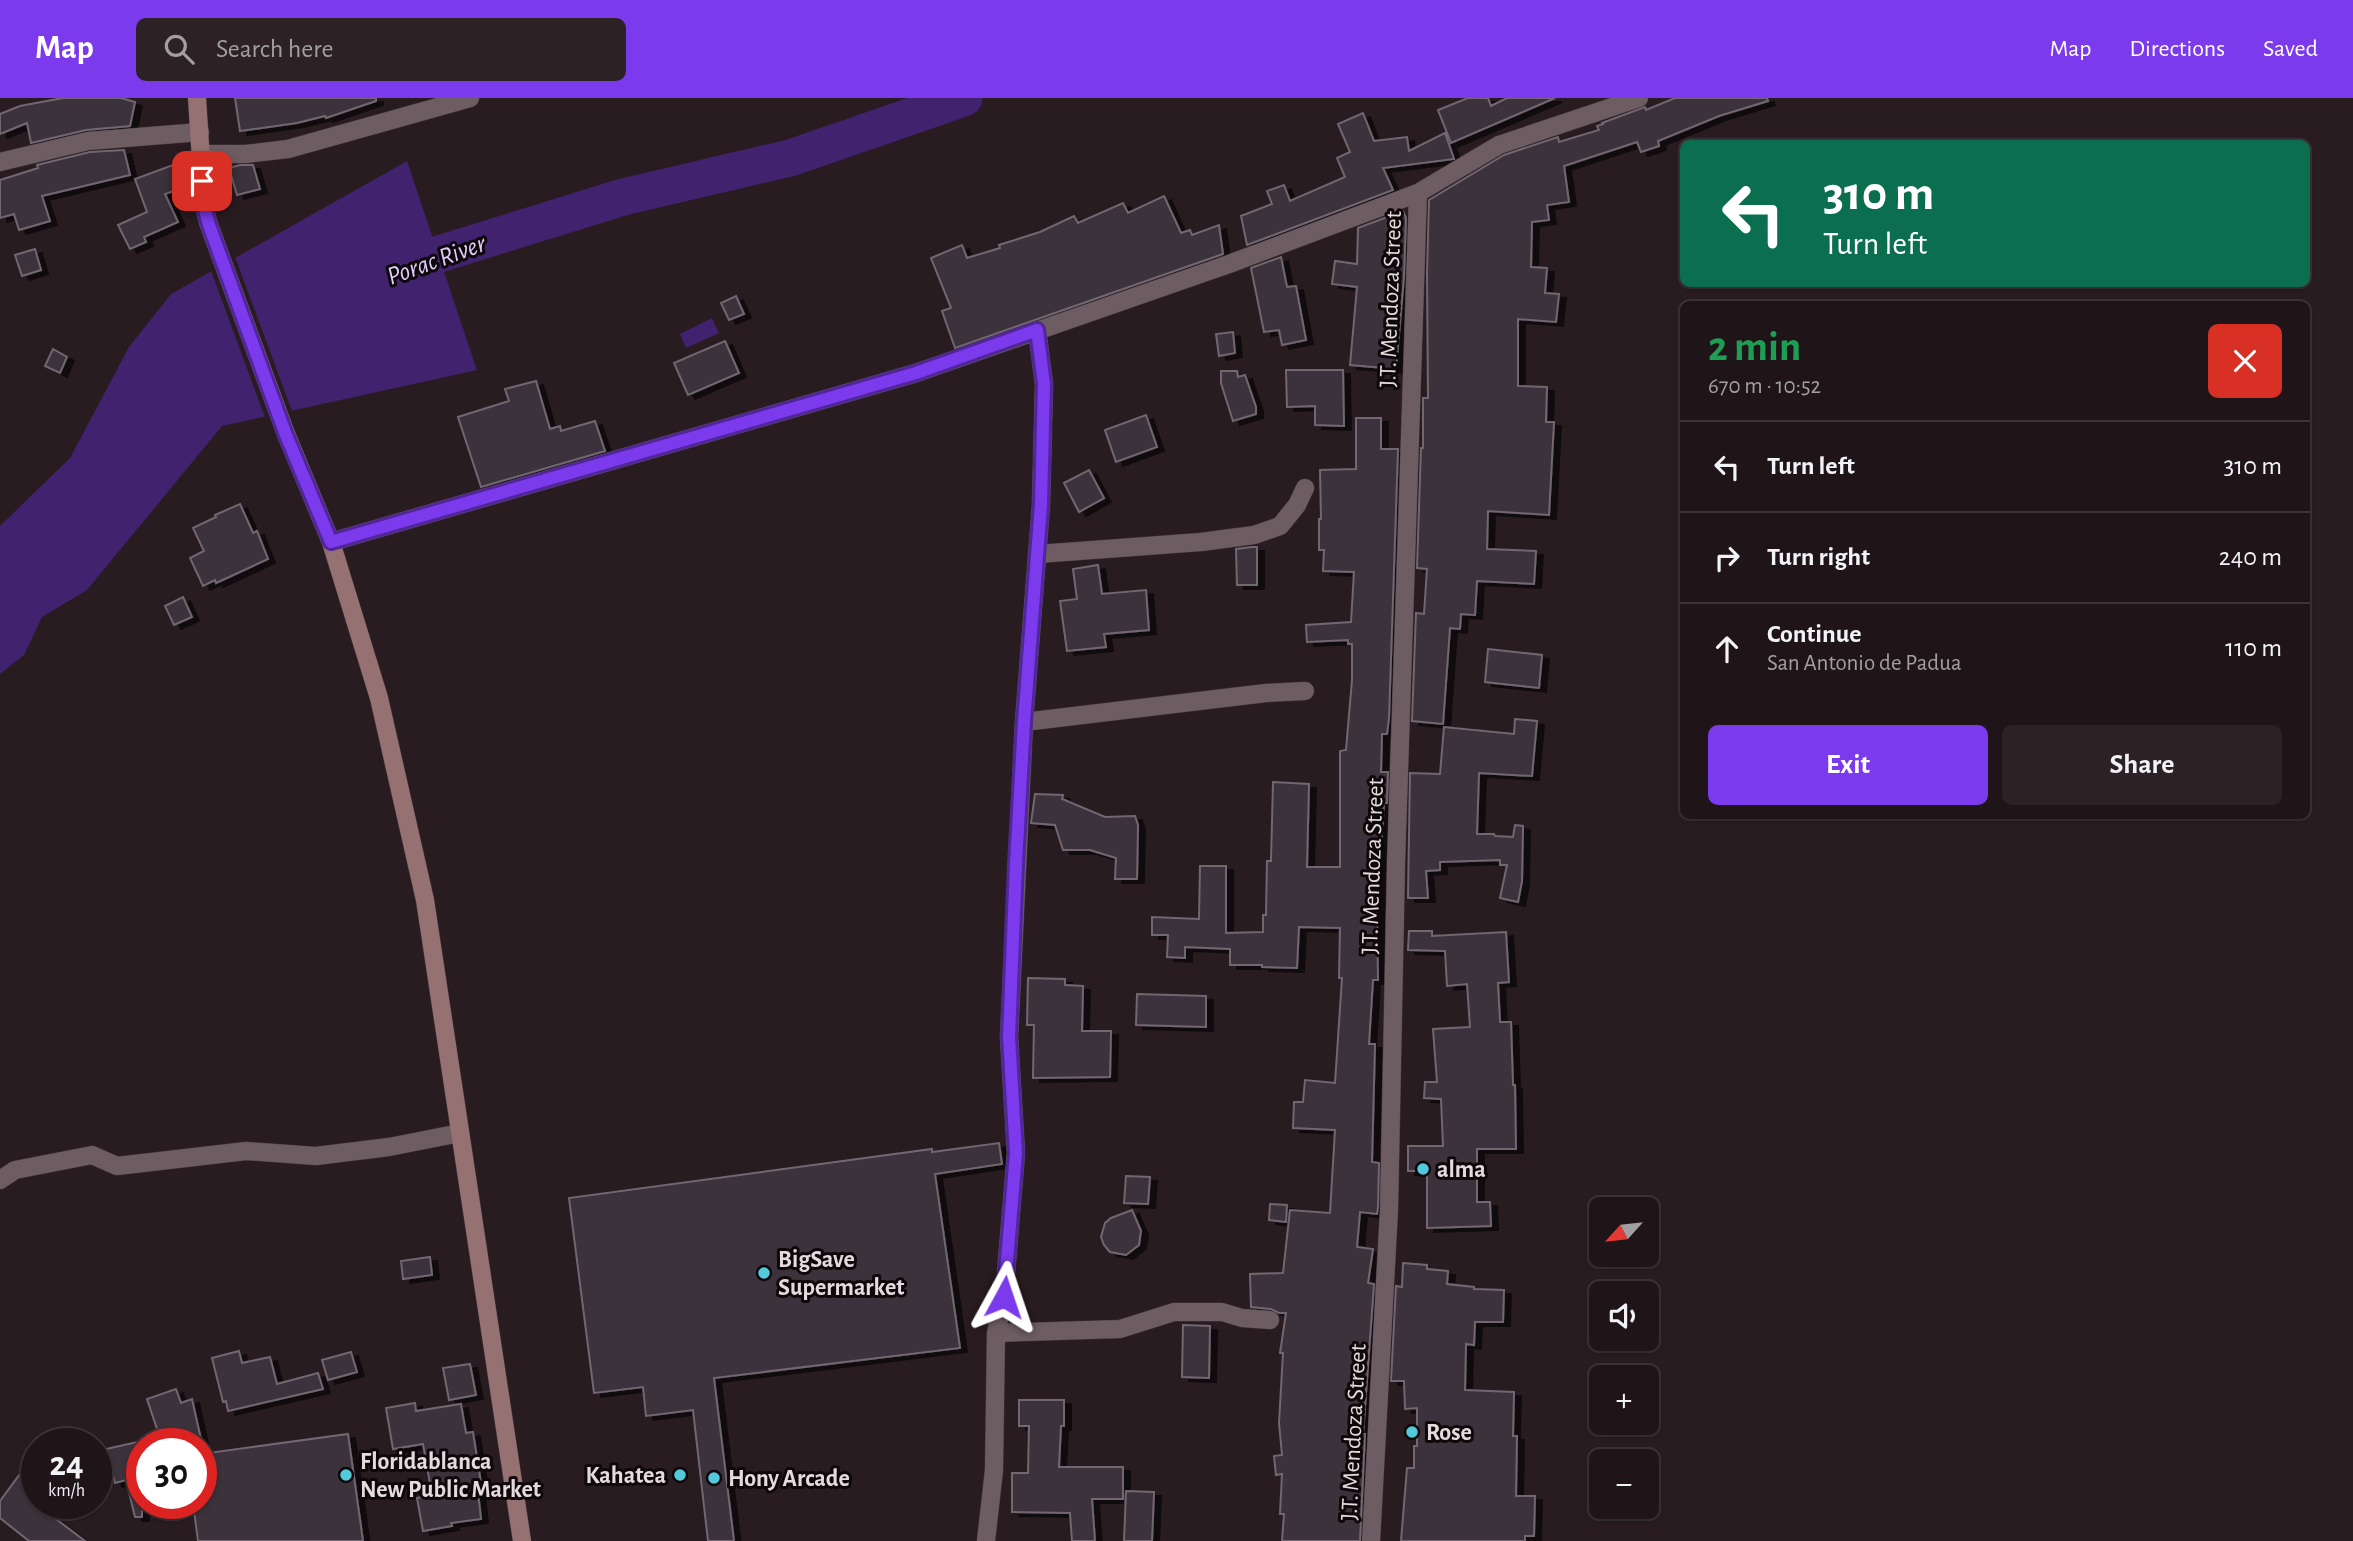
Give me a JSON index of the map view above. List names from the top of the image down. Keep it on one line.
{"streets":{"street":["J.T. Mendoza Street"]},"water":["Porac River"],"places":["alma","BigSave Supermarket","Rose","Floridablanca New Public Market","Kahatea","Hony Arcade"],"north":"bottom left","page":{"header":"Map","search":"Search here","nav":["Map","Directions","Saved"],"turn":["310 m","Turn left"],"heading":["2 min","670 m · 10:52"],"list":[{"name":"Turn left","value":"310 m"},{"name":"Turn right","value":"240 m"},{"name":"Continue","note":"San Antonio de Padua","value":"110 m"}],"buttons":["Exit","Share"],"map_buttons":["+","−"],"speed":"24 km/h","limit":"30"}}
